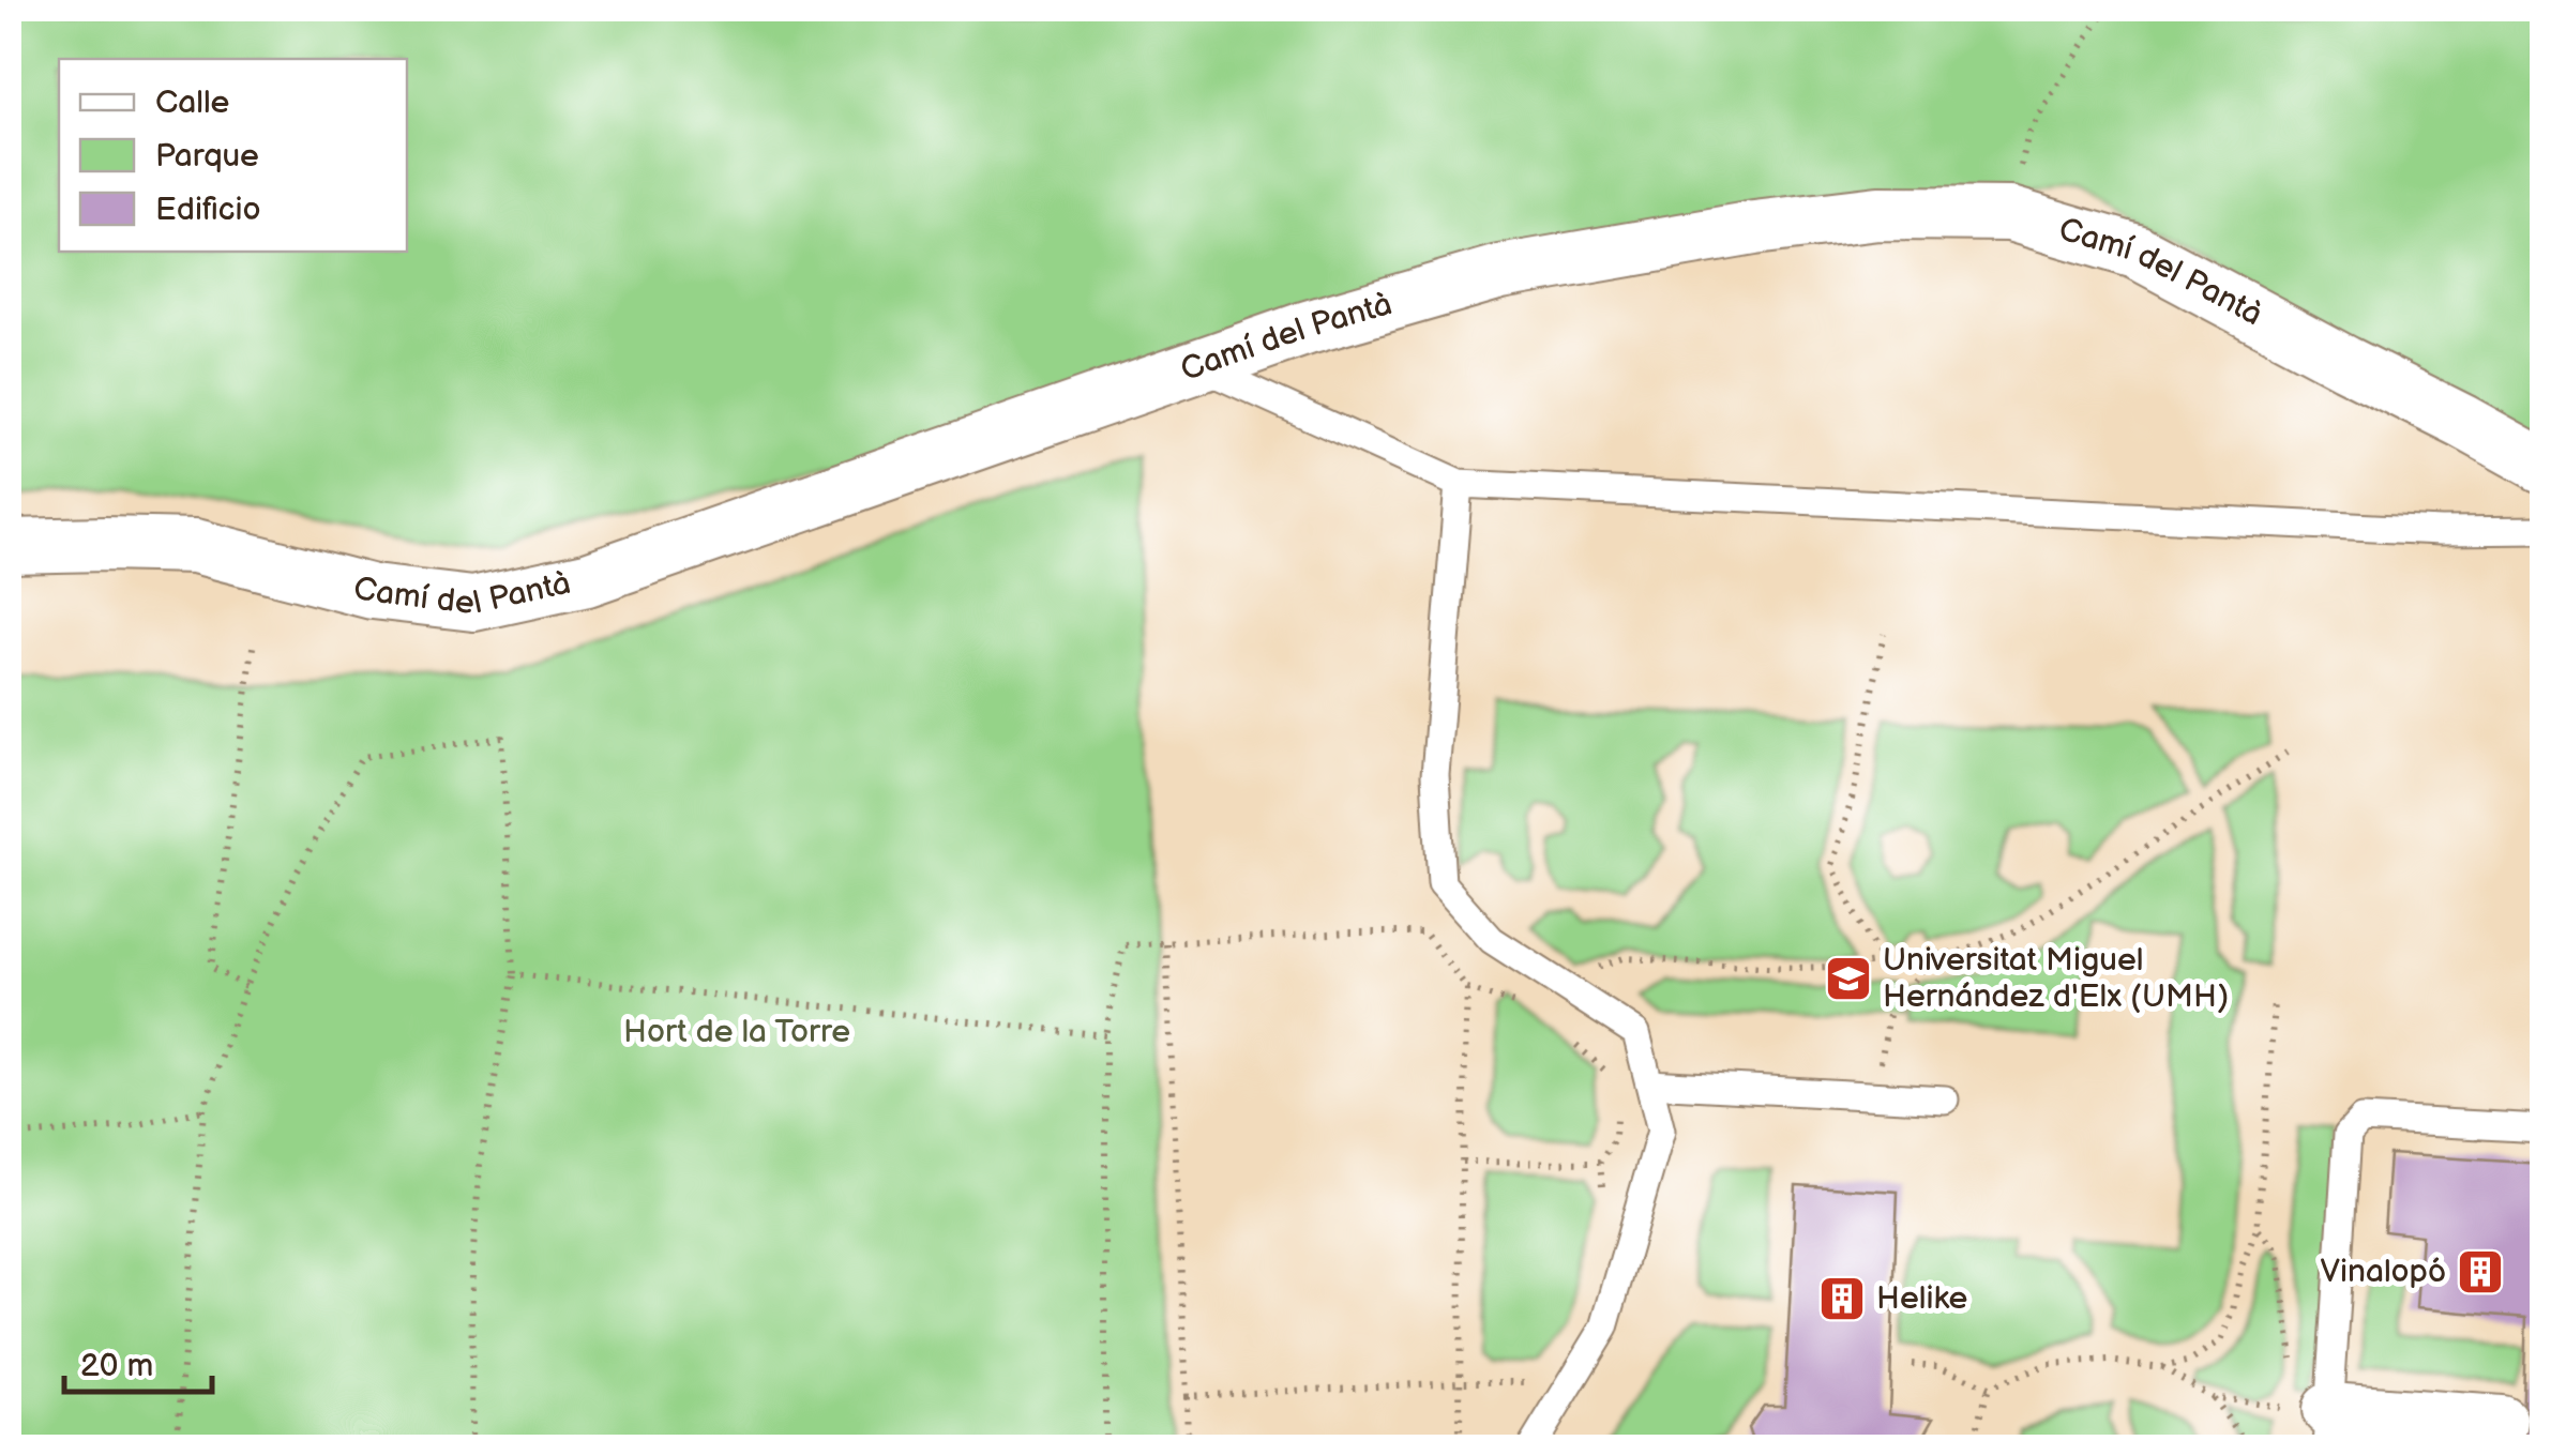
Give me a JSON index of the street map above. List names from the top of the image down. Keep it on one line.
{"streets":{"street":["Camí del Pantà"]},"parks":["Hort de la Torre"],"places":{"school or university":["Universitat Miguel Hernández d'Elx (UMH)"],"building":["Vinalopó","Helike"]},"legend":["Calle","Parque","Edificio"],"scale_bar":"20 m"}
